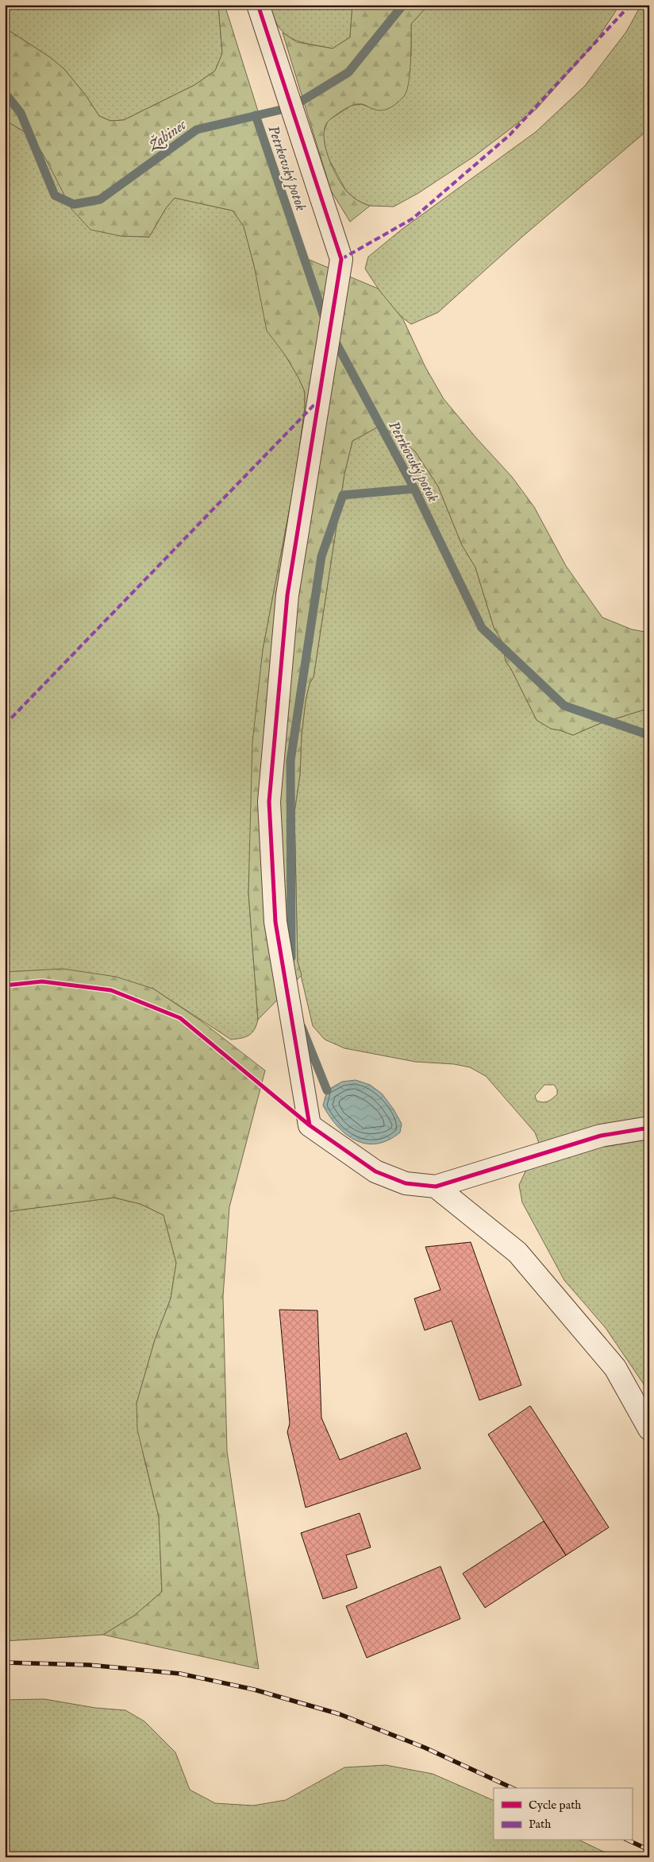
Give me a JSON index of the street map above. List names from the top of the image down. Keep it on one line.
{"water":["Žabinec","Petrkovský potok"],"legend":["Cycle path","Path"]}
